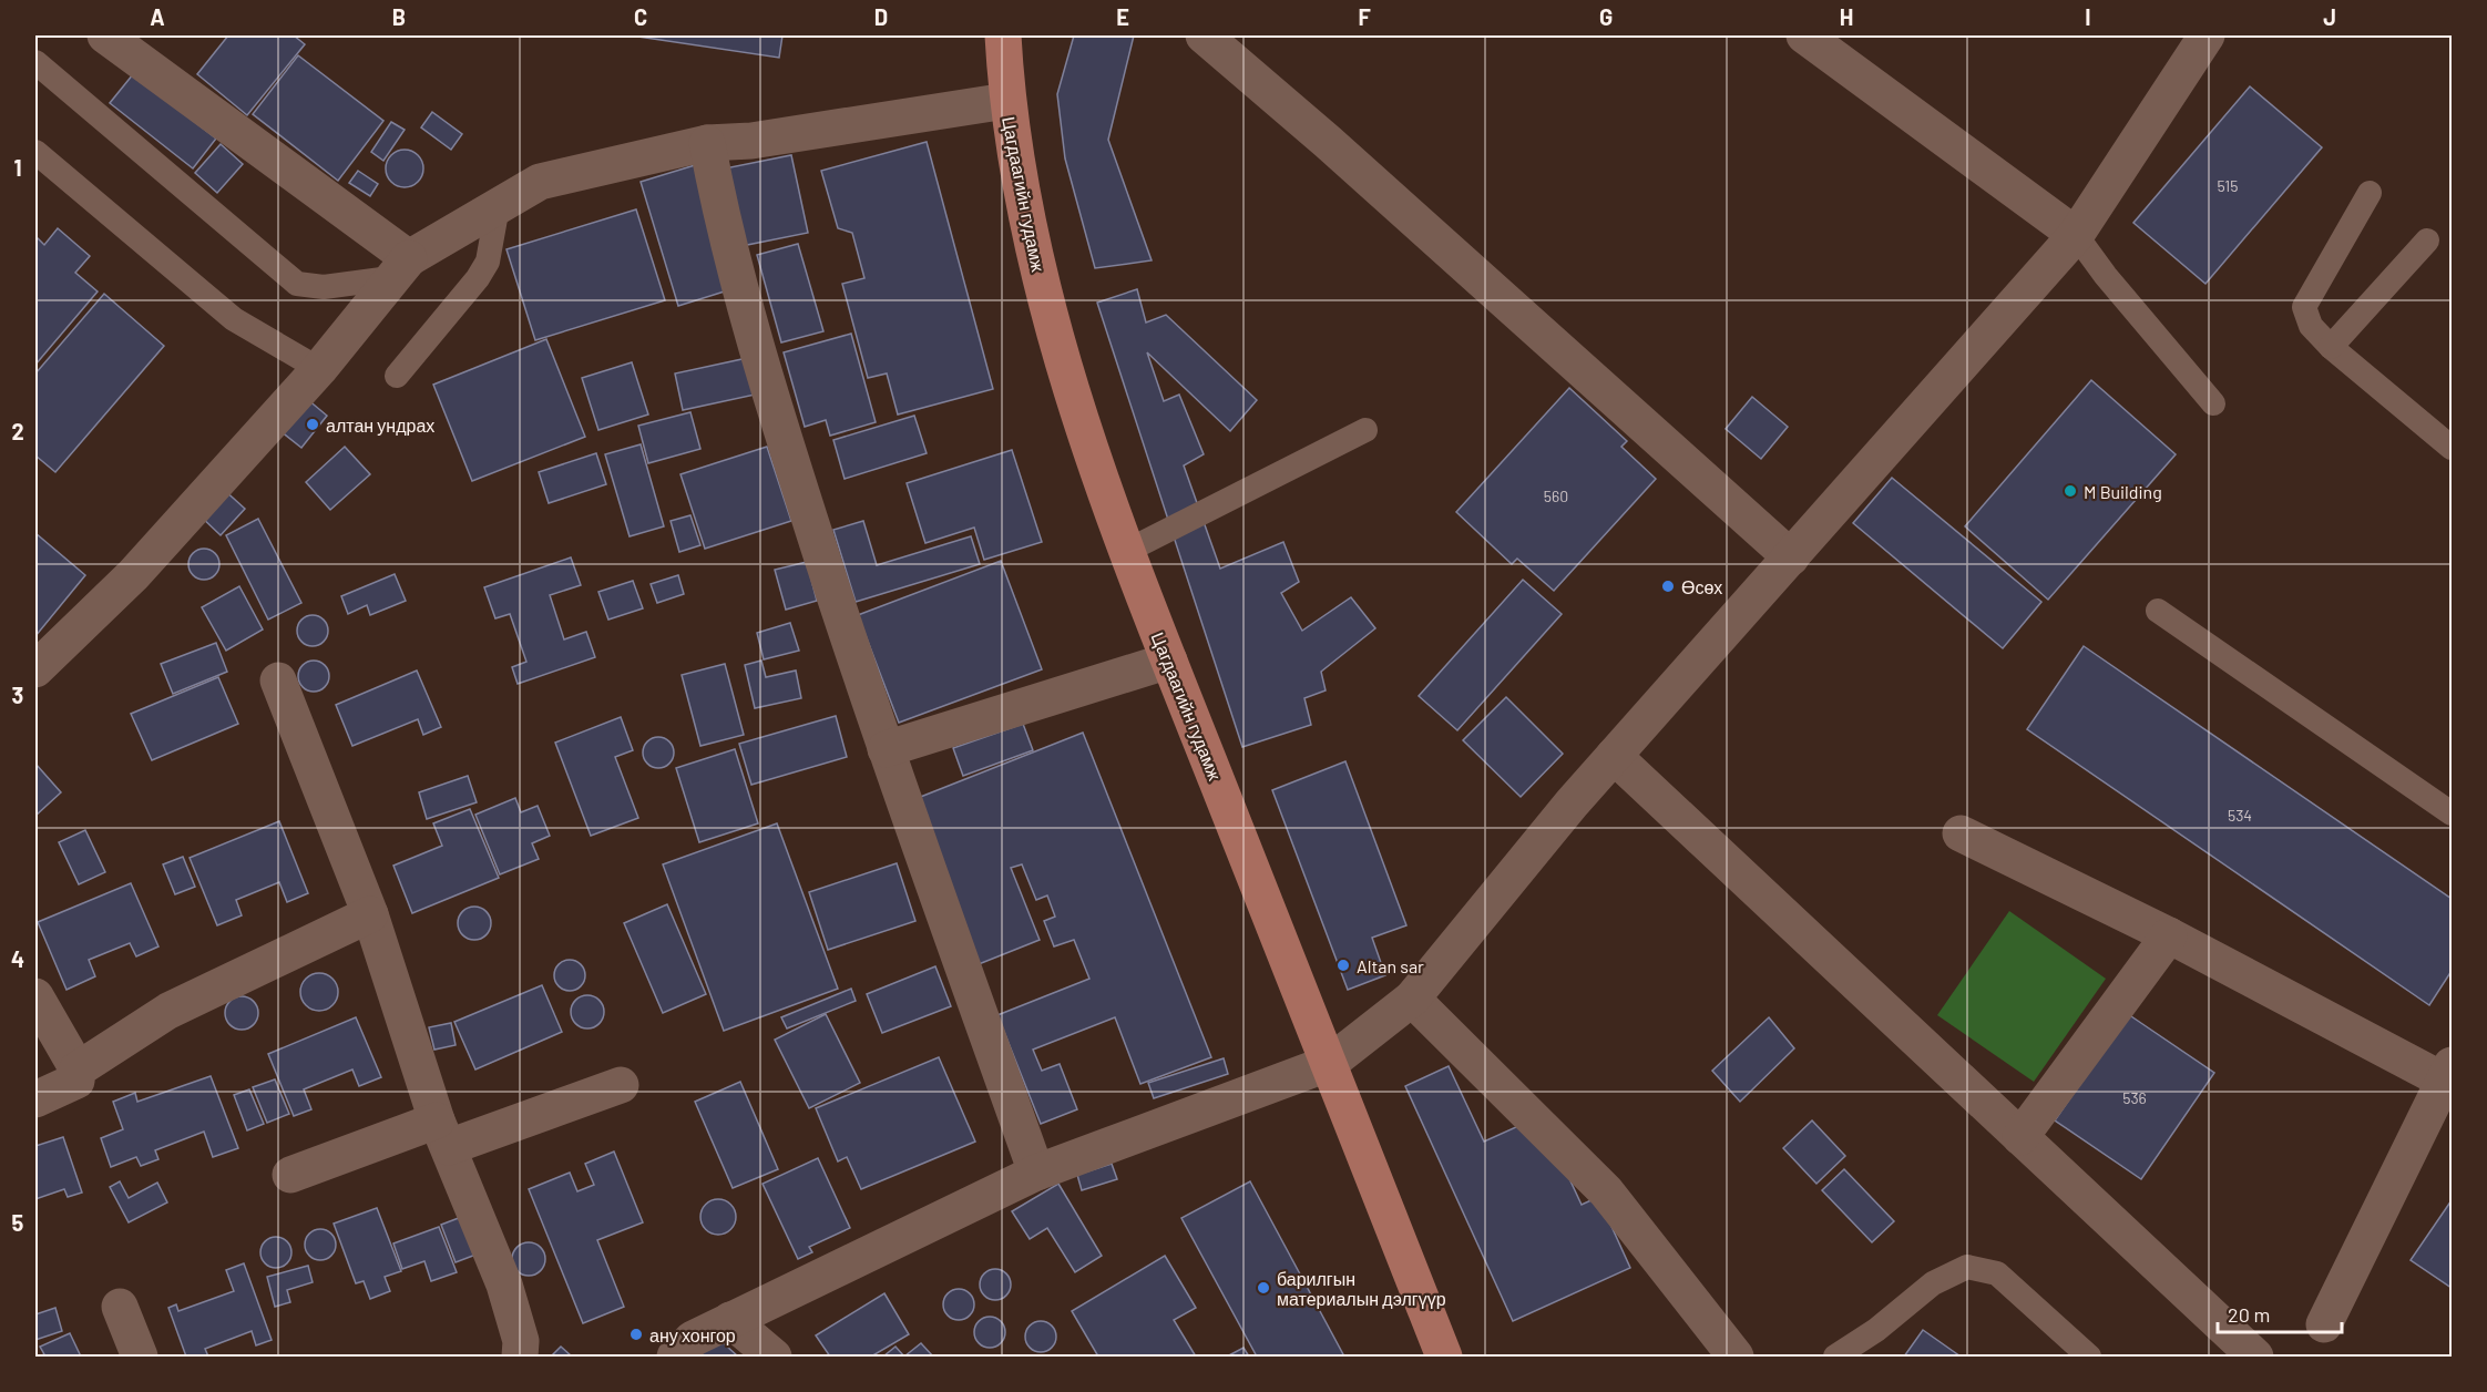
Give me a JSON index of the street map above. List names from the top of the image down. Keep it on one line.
{"streets":{"main road":["Цагдаагийн гудамж"]},"places":["алтан ундрах","M Building","Өсөх","Altan sar","барилгын материалын дэлгүүр","ану хонгор"],"house_numbers":["515","560","534","536"],"scale_bar":"20 m","grid":{"columns":["A","B","C","D","E","F","G","H","I","J"],"rows":["1","2","3","4","5"]}}
